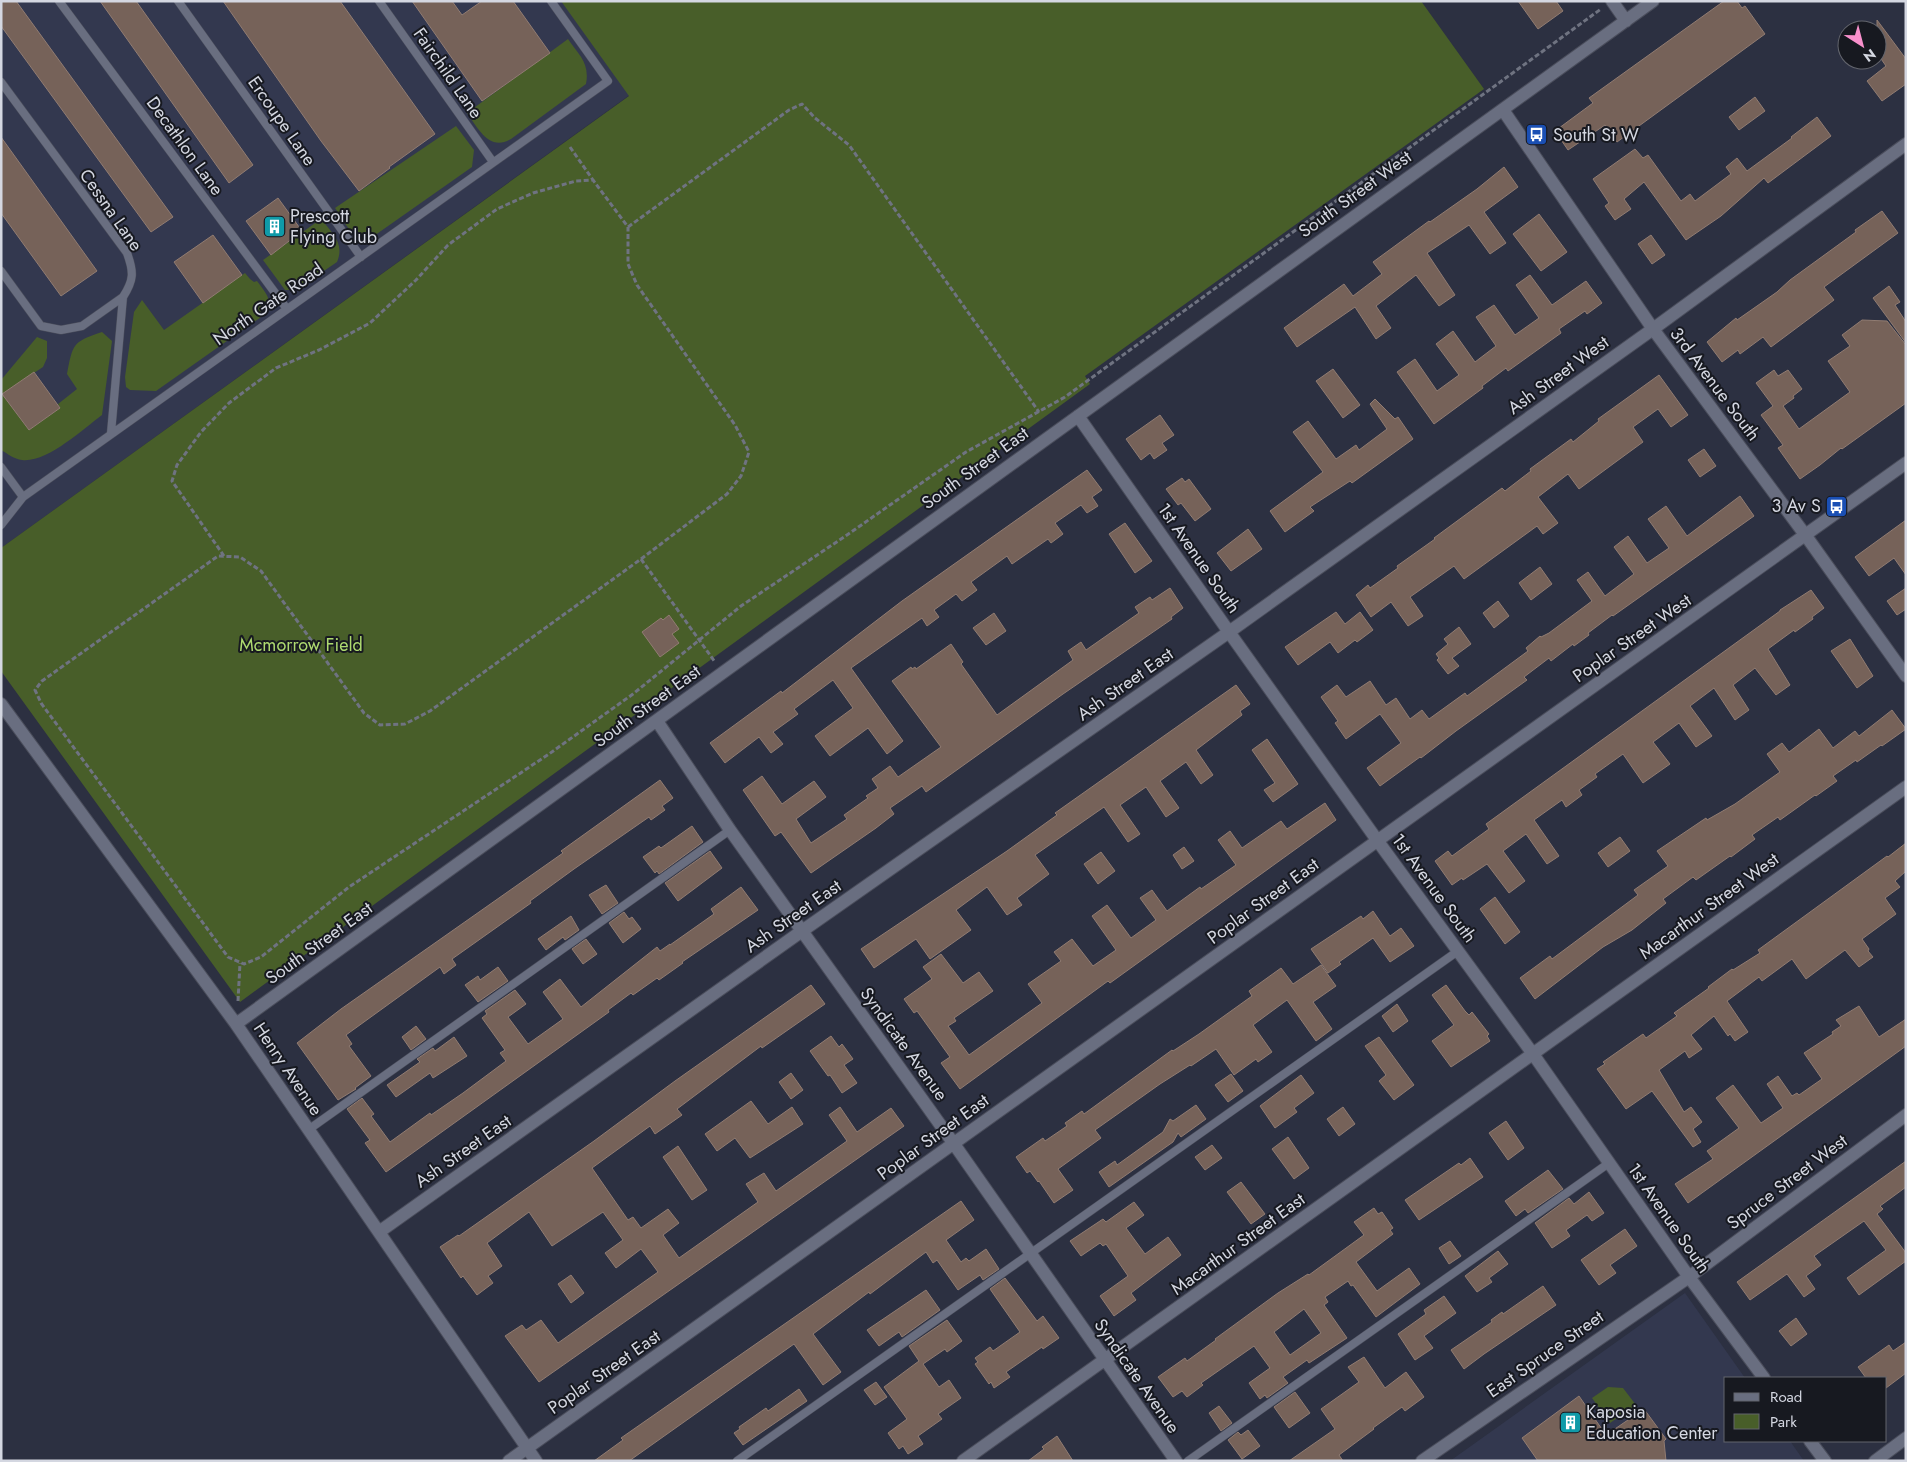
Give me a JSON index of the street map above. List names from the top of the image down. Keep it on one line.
{"streets":{"street":["South Street West","Ash Street West","3rd Avenue South","South Street East","1st Avenue South","Poplar Street West","Ash Street East","Poplar Street East","Macarthur Street West","Syndicate Avenue","Henry Avenue","Spruce Street West","Macarthur Street East","East Spruce Street"],"lane":["Fairchild Lane","Ercoupe Lane","Decathlon Lane","Cessna Lane","North Gate Road"]},"crossings":[["Fairchild Lane","North Gate Road"],["Ercoupe Lane","North Gate Road"],["Decathlon Lane","North Gate Road"],["South Street West","3rd Avenue South"],["South Street West","South Street East"],["South Street West","1st Avenue South"],["Cessna Lane","North Gate Road"],["Ash Street West","3rd Avenue South"],["Ash Street West","1st Avenue South"],["Ash Street West","Ash Street East"],["3rd Avenue South","Poplar Street West"],["South Street East","1st Avenue South"],["South Street East","Syndicate Avenue"],["South Street East","Henry Avenue"],["1st Avenue South","Poplar Street West"],["1st Avenue South","Ash Street East"],["1st Avenue South","Poplar Street East"],["1st Avenue South","Macarthur Street West"],["1st Avenue South","Spruce Street West"],["1st Avenue South","Macarthur Street East"],["1st Avenue South","East Spruce Street"],["Poplar Street West","Poplar Street East"],["Ash Street East","Syndicate Avenue"],["Ash Street East","Henry Avenue"],["Poplar Street East","Syndicate Avenue"],["Poplar Street East","Henry Avenue"],["Macarthur Street West","Macarthur Street East"],["Syndicate Avenue","Macarthur Street East"],["Spruce Street West","East Spruce Street"]],"parks":["Mcmorrow Field"],"places":{"bus stop":["South St W","3 Av S"],"building":["Prescott Flying Club","Kaposia Education Center"]},"legend":["Road","Park"],"north":"bottom right"}
